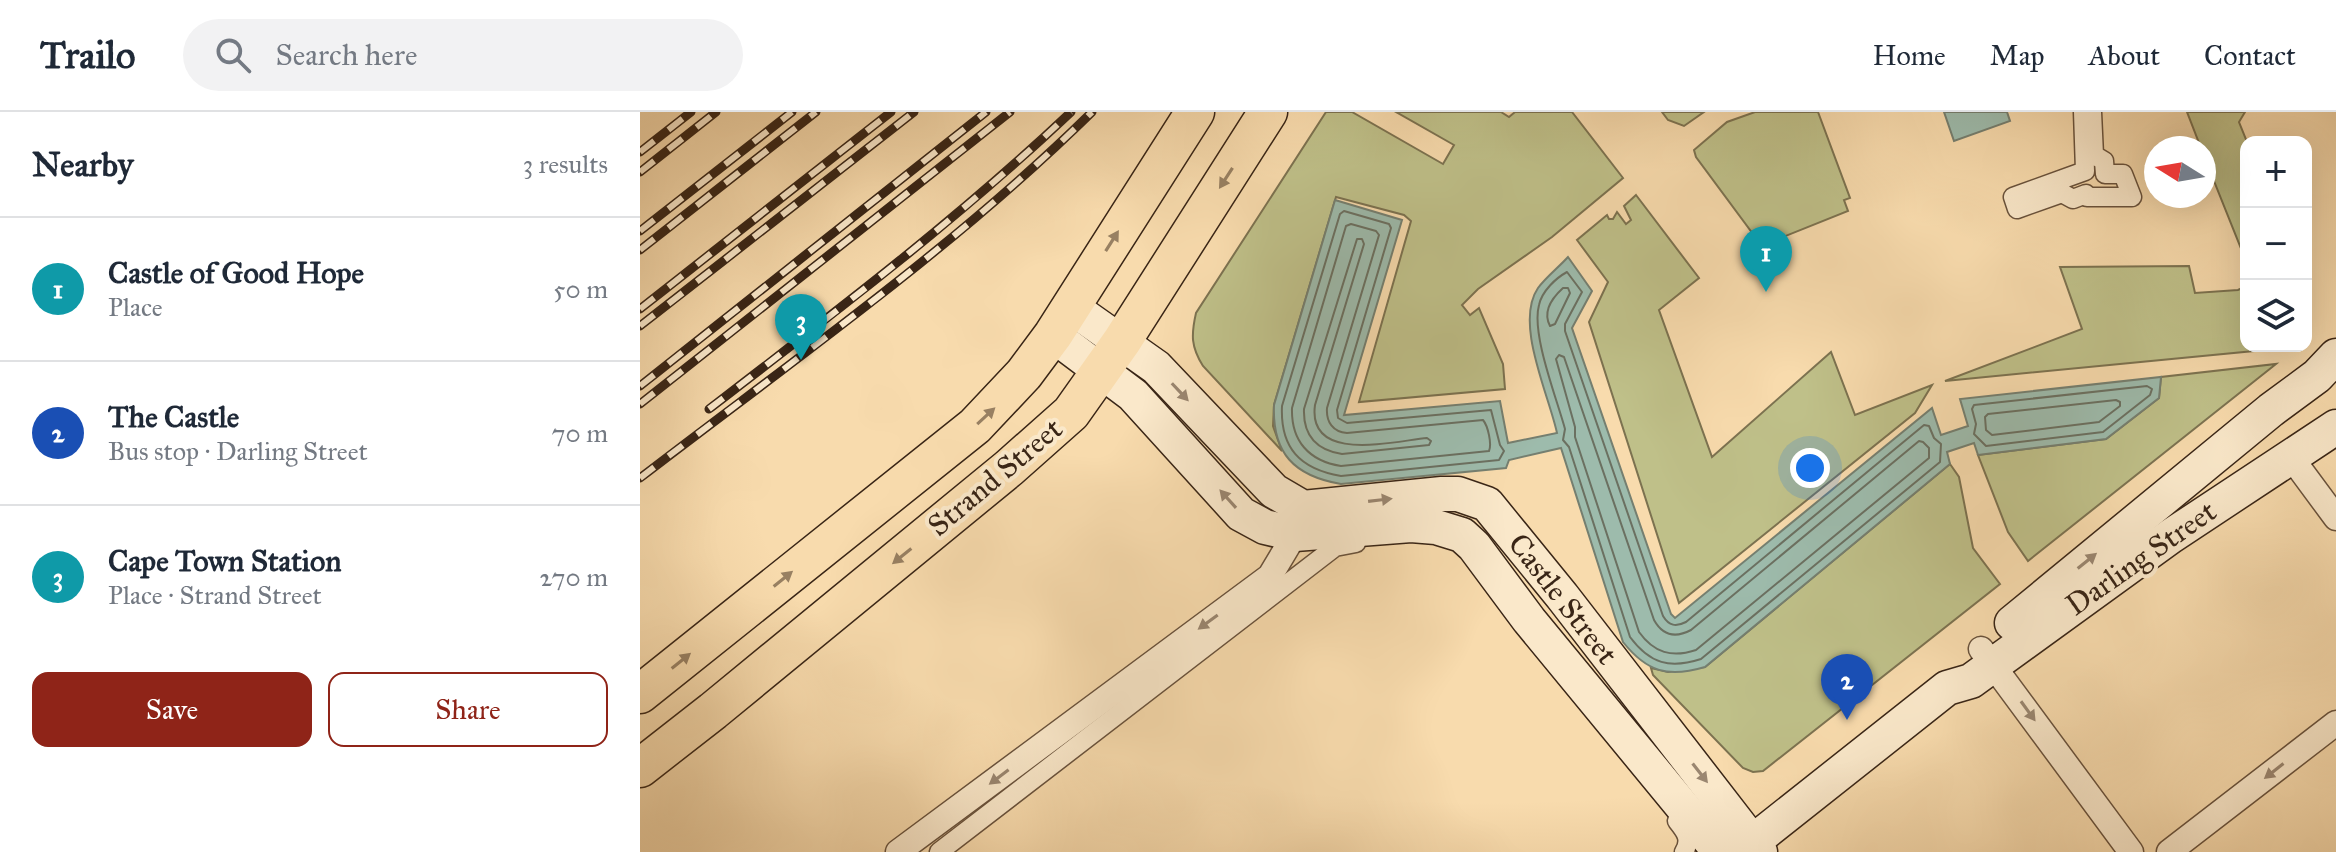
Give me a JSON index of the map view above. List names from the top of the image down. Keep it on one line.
{"streets":{"main road":["Strand Street","Darling Street","Castle Street"]},"crossings":[["Darling Street","Castle Street"]],"north":"left","page":{"header":"Trailo","search":"Search here","nav":["Home","Map","About","Contact"],"heading":["Nearby","3 results"],"map_buttons":["+","−"],"list":[{"mark":"1","name":"Castle of Good Hope","note":"Place","value":"50 m"},{"mark":"2","name":"The Castle","note":"Bus stop · Darling Street","value":"70 m"},{"mark":"3","name":"Cape Town Station","note":"Place · Strand Street","value":"270 m"}],"pins":["1","3","2"],"buttons":["Save","Share"]}}
